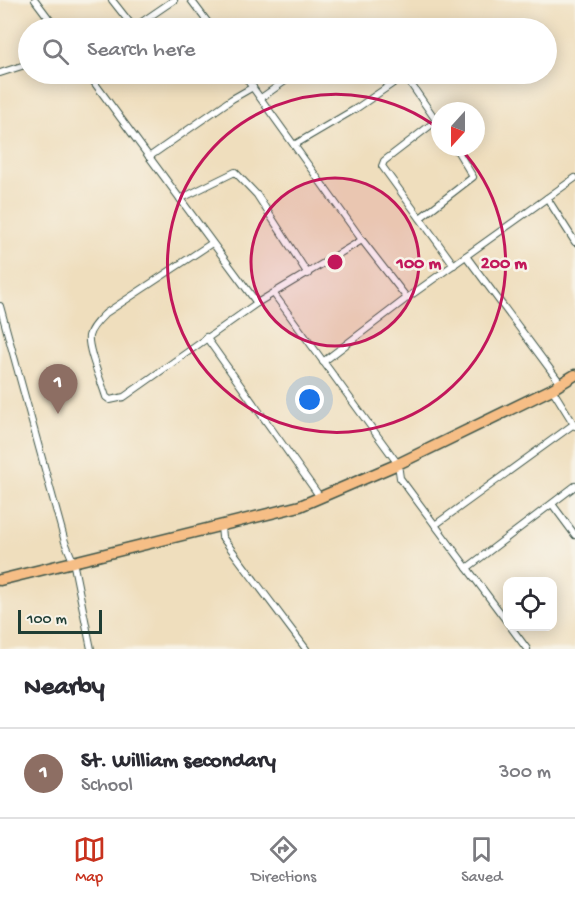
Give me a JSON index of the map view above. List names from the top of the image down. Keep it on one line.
{"scale_bar":"100 m","north":"bottom","page":{"search":"Search here","pins":"1","scale":"100 m","heading":"Nearby","list":[{"mark":"1","name":"St. William secondary","note":"School","value":"300 m"}],"nav":["Map","Directions","Saved"]},"rings":["100 m","200 m"]}
